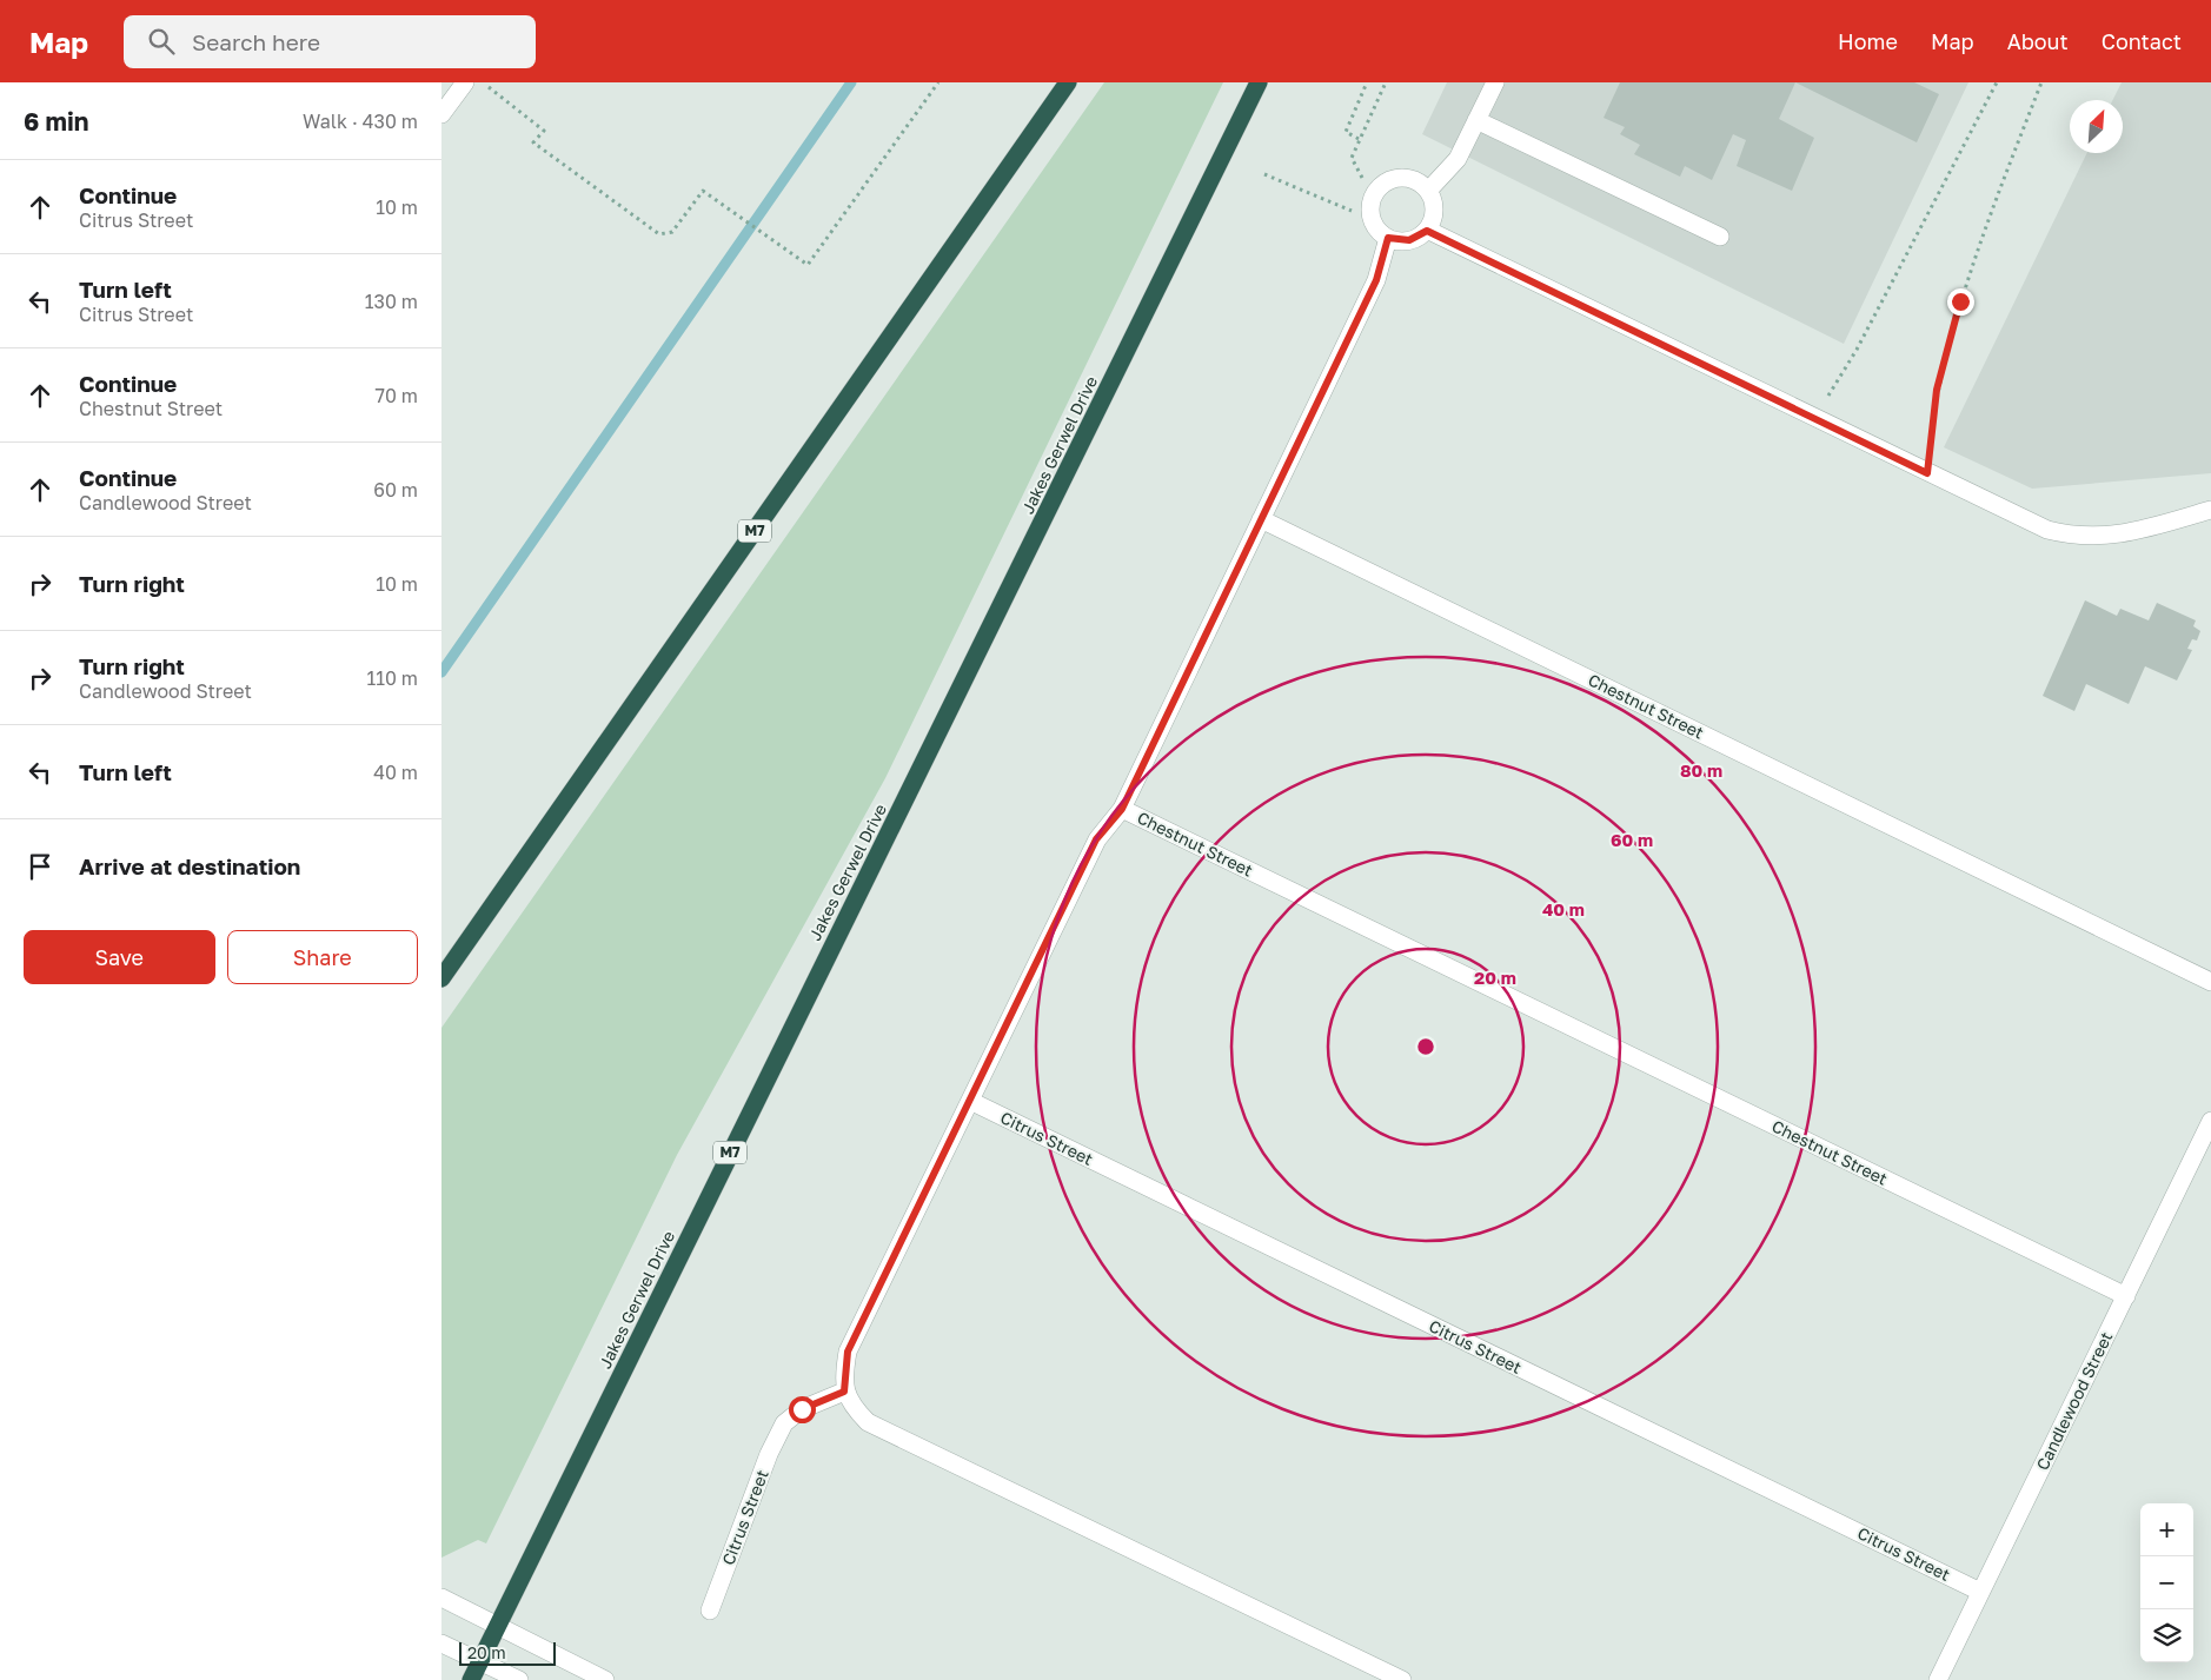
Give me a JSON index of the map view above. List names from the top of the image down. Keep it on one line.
{"streets":{"highway":["Jakes Gerwel Drive","M7"],"street":["Chestnut Street","Citrus Street","Candlewood Street"]},"crossings":[["Chestnut Street","Candlewood Street"],["Citrus Street","Candlewood Street"]],"scale_bar":"20 m","north":"top right","page":{"header":"Map","search":"Search here","nav":["Home","Map","About","Contact"],"heading":["6 min","Walk · 430 m"],"list":[["Continue","Citrus Street","10 m"],["Turn left","Citrus Street","130 m"],["Continue","Chestnut Street","70 m"],["Continue","Candlewood Street","60 m"],["Turn right","10 m"],["Turn right","Candlewood Street","110 m"],["Turn left","40 m"],"Arrive at destination"],"buttons":["Save","Share"],"map_buttons":["+","−"],"scale":"20 m"},"rings":["80 m","60 m","40 m","20 m"]}
